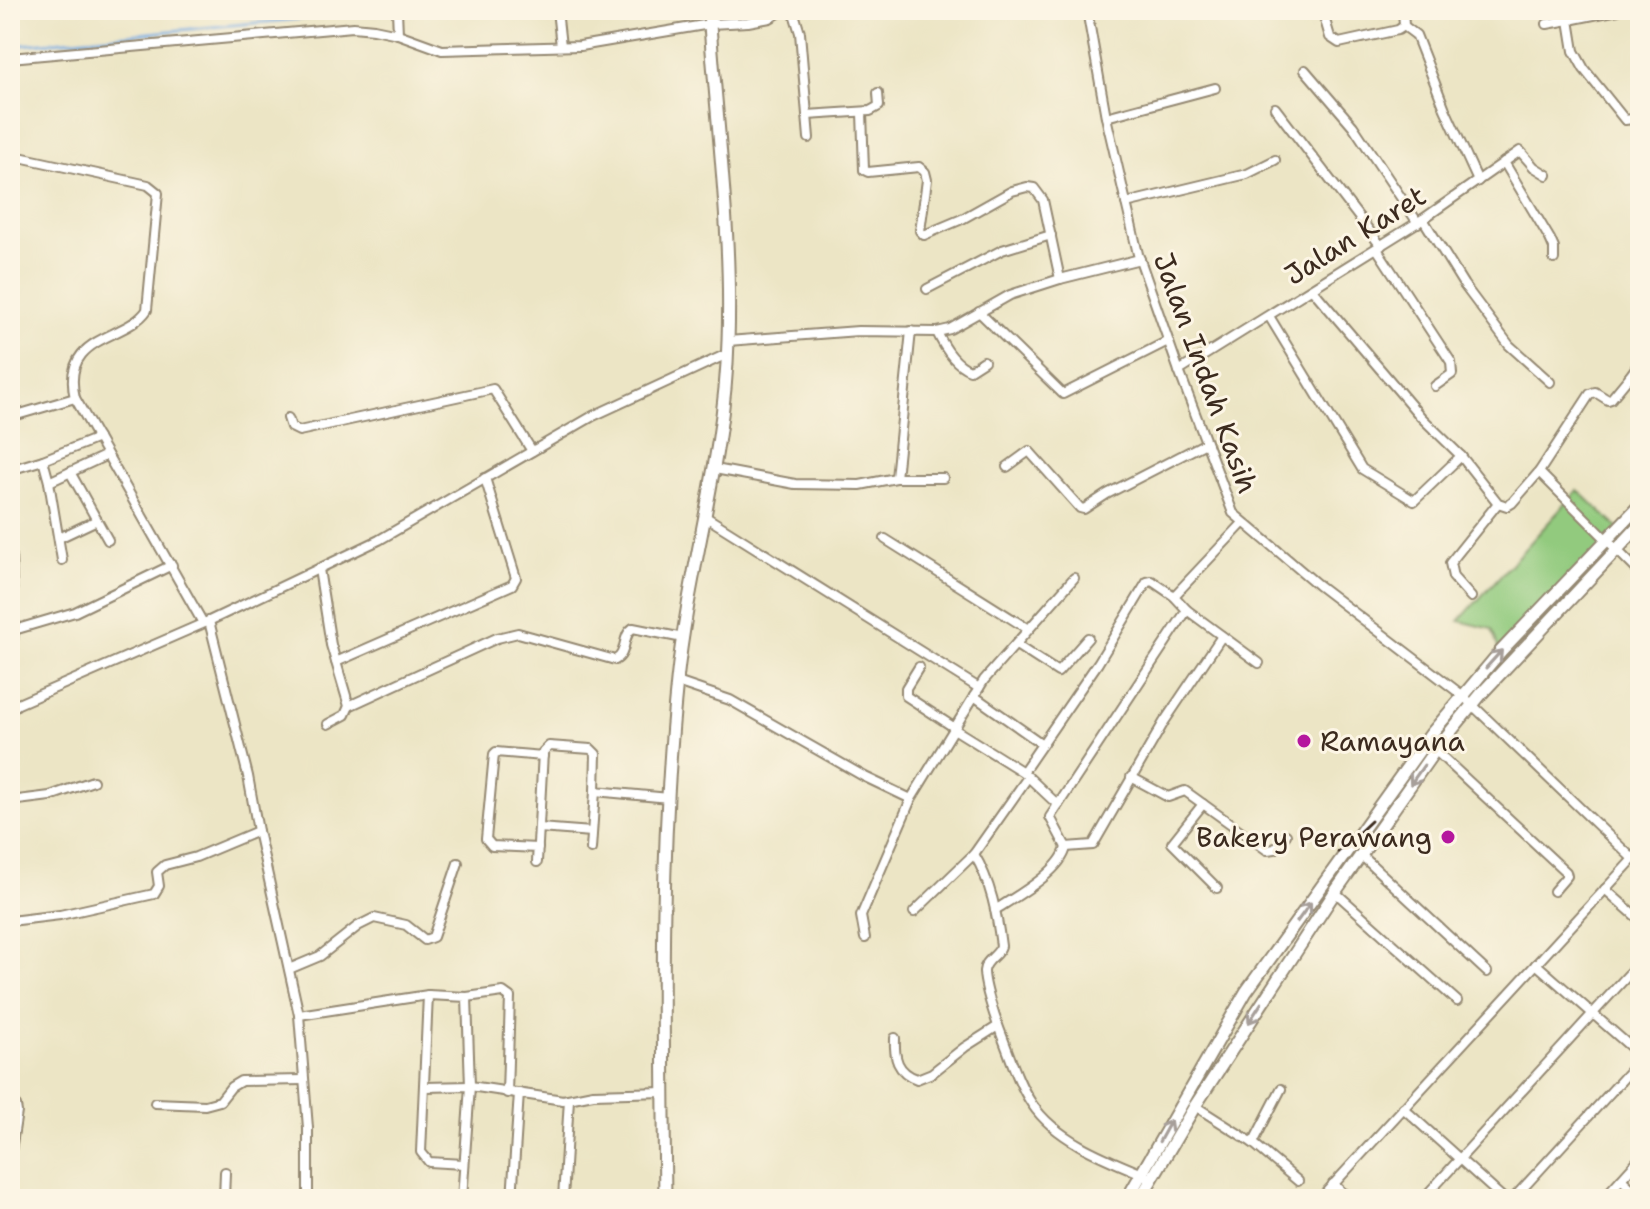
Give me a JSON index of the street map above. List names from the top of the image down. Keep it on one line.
{"streets":{"street":["Jalan Karet","Jalan Indah Kasih"]},"crossings":[["Jalan Karet","Jalan Indah Kasih"]],"places":["Ramayana","Bakery Perawang"]}
